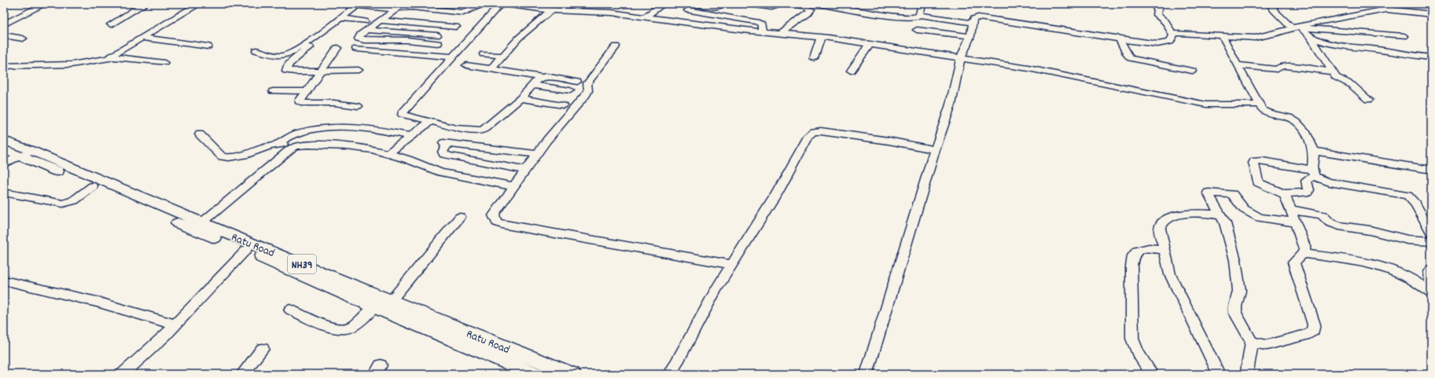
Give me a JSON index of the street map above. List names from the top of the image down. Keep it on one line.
{"streets":{"main road":["Ratu Road","NH39"]}}
